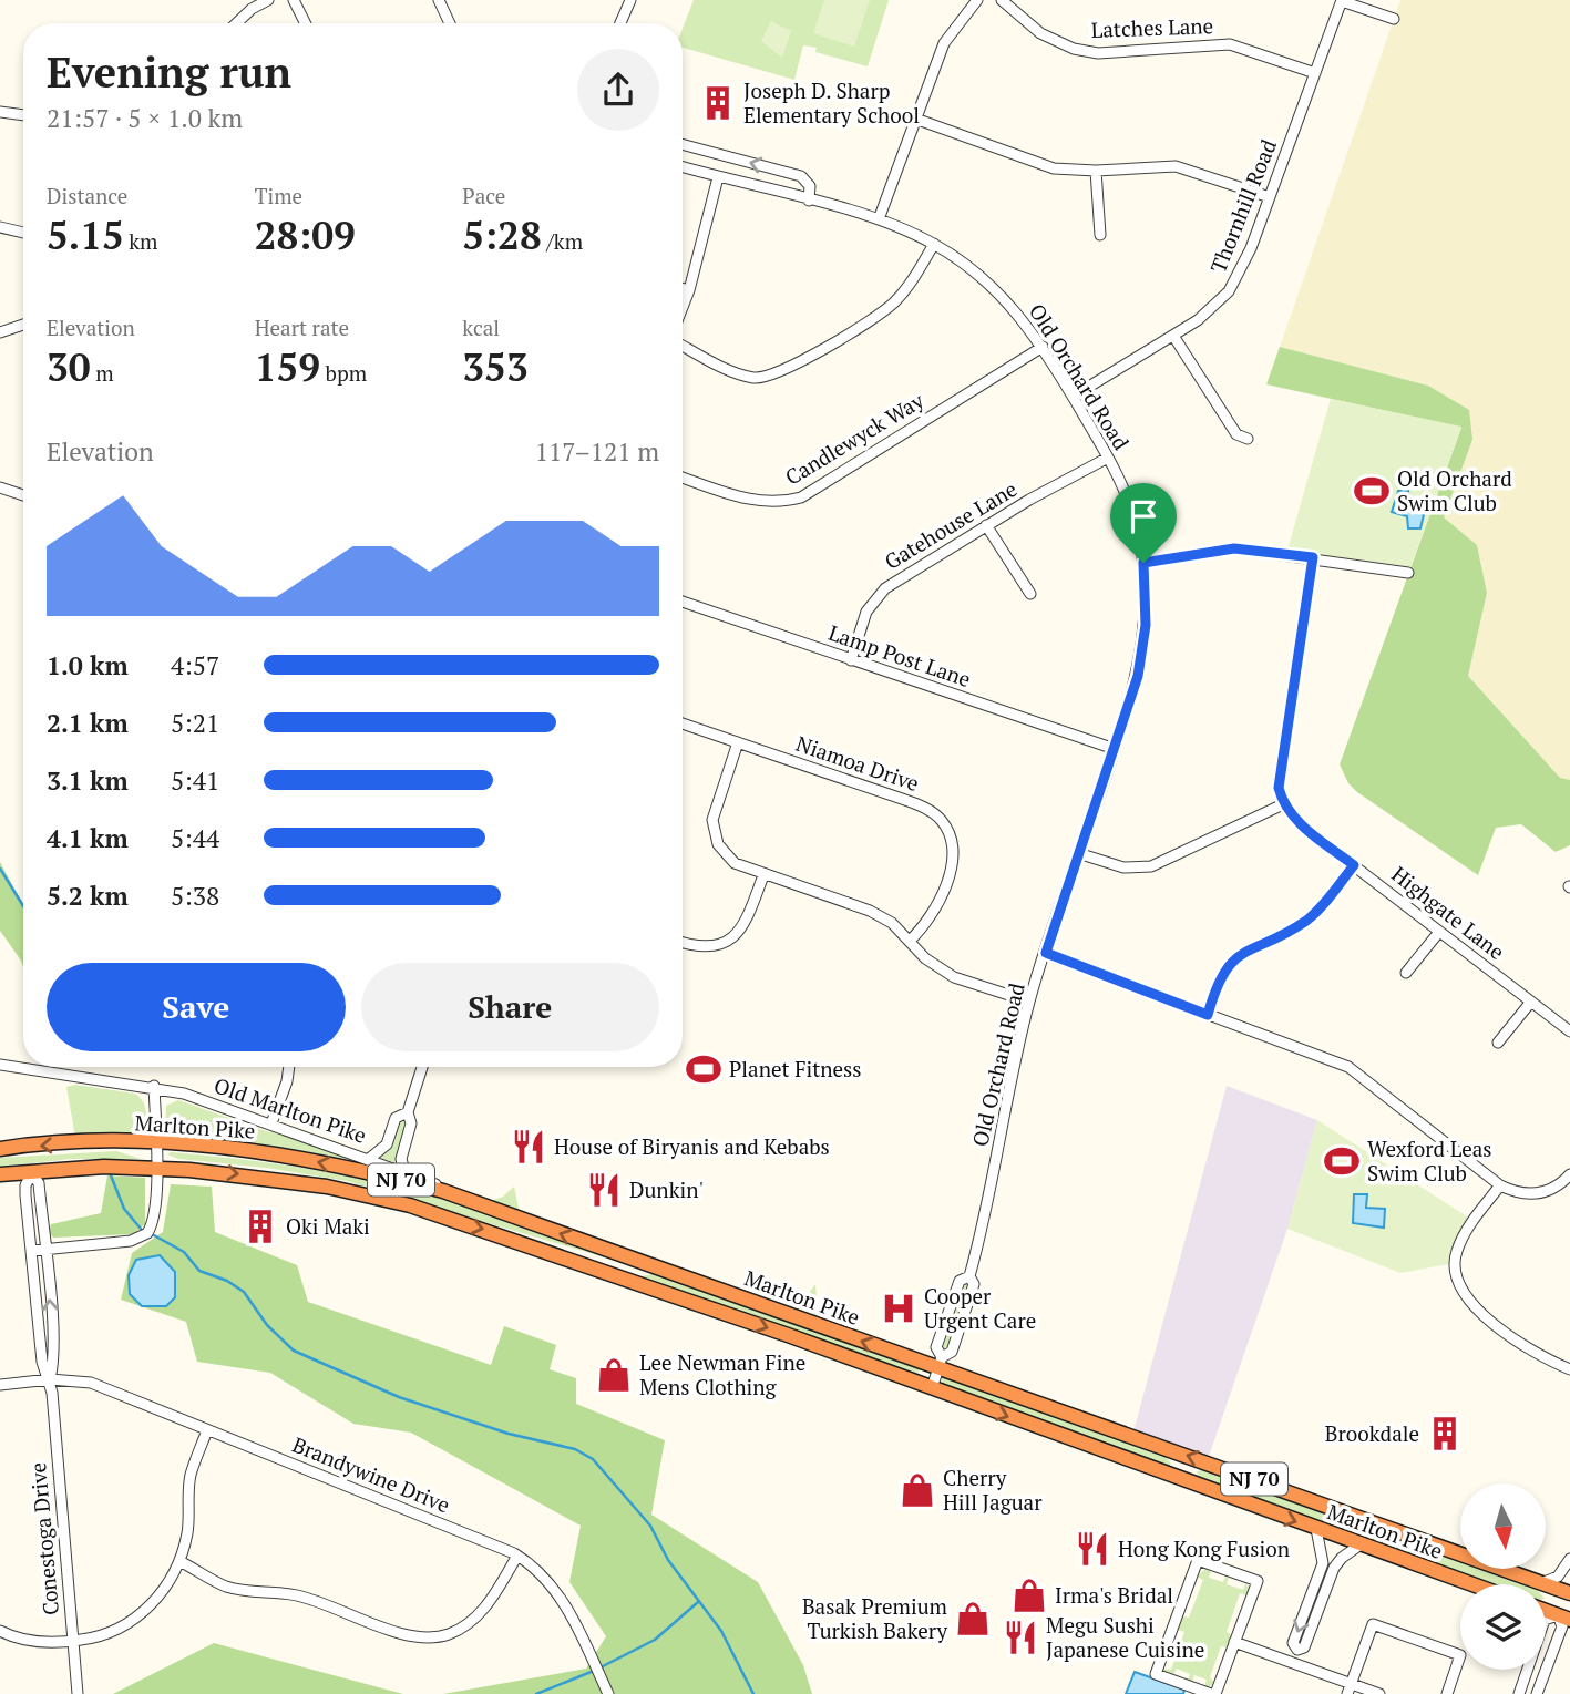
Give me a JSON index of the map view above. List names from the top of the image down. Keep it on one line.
{"streets":{"highway":["Marlton Pike","NJ 70"],"street":["Latches Lane","Thornhill Road","Old Orchard Road","Candlewyck Way","Gatehouse Lane","Lamp Post Lane","Niamoa Drive","Highgate Lane","Old Marlton Pike","Brandywine Drive","Conestoga Drive"]},"crossings":[["Latches Lane","Thornhill Road"],["Thornhill Road","Old Orchard Road"],["Old Orchard Road","Candlewyck Way"],["Old Orchard Road","Gatehouse Lane"],["Old Orchard Road","Lamp Post Lane"],["Old Orchard Road","Marlton Pike"],["Gatehouse Lane","Lamp Post Lane"],["Old Marlton Pike","Marlton Pike"],["Marlton Pike","Conestoga Drive"],["Brandywine Drive","Conestoga Drive"]],"places":{"building":["Joseph D. Sharp Elementary School","Oki Maki","Brookdale"],"sports":["Old Orchard Swim Club","Planet Fitness","Wexford Leas Swim Club"],"restaurant":["House of Biryanis and Kebabs","Dunkin'","Hong Kong Fusion","Megu Sushi Japanese Cuisine"],"hospital":["Cooper Urgent Care"],"shop":["Lee Newman Fine Mens Clothing","Cherry Hill Jaguar","Irma's Bridal","Basak Premium Turkish Bakery"]},"north":"bottom","page":{"heading":["Evening run","21:57 · 5 × 1.0 km"],"stats":[["Distance","5.15 km"],["Time","28:09"],["Pace","5:28 /km"],["Elevation","30 m"],["Heart rate","159 bpm"],["kcal","353"]],"chart":["Elevation","117–121 m"],"list":[{"name":"1.0 km","note":"4:57"},{"name":"2.1 km","note":"5:21"},{"name":"3.1 km","note":"5:41"},{"name":"4.1 km","note":"5:44"},{"name":"5.2 km","note":"5:38"}],"buttons":["Save","Share"]}}
